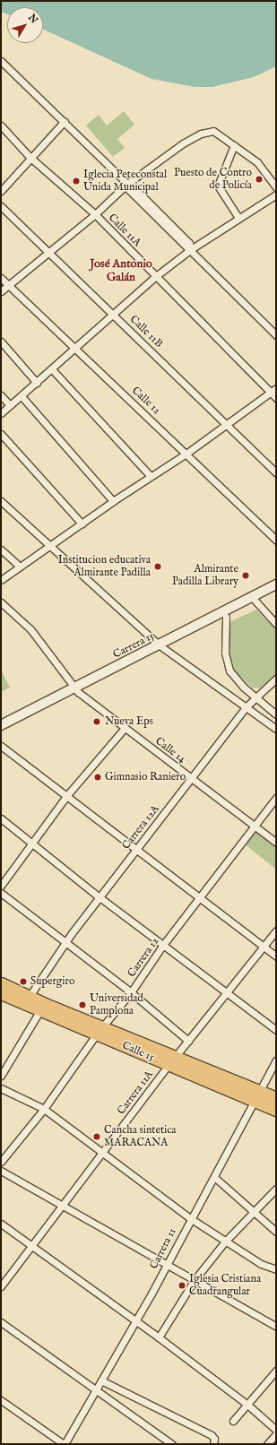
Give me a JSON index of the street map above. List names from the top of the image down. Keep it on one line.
{"streets":{"highway":["Calle 15"],"main road":["Carrera 15"],"street":["Calle 11A","Calle 11B","Calle 12","Calle 14","Carrera 12A","Carrera 12","Carrera 11A","Carrera 11"]},"crossings":[["Carrera 15","Calle 14"],["Calle 14","Carrera 12A"],["Calle 14","Carrera 12"],["Carrera 12A","Calle 15"],["Carrera 12","Calle 15"],["Calle 15","Carrera 11A"],["Calle 15","Carrera 11"]],"districts":["José Antonio Galán"],"places":["Puesto de Contro de Policía","Iglecia Peteconstal Unida Municipal","Institucion educativa Almirante Padilla","Almirante Padilla Library","Nueva Eps","Gimnasio Raniero","Supergiro","Universidad Pamplona","Cancha sintetica MARACANA","Iglesia Cristiana Cuadrangular"],"north":"top right"}
